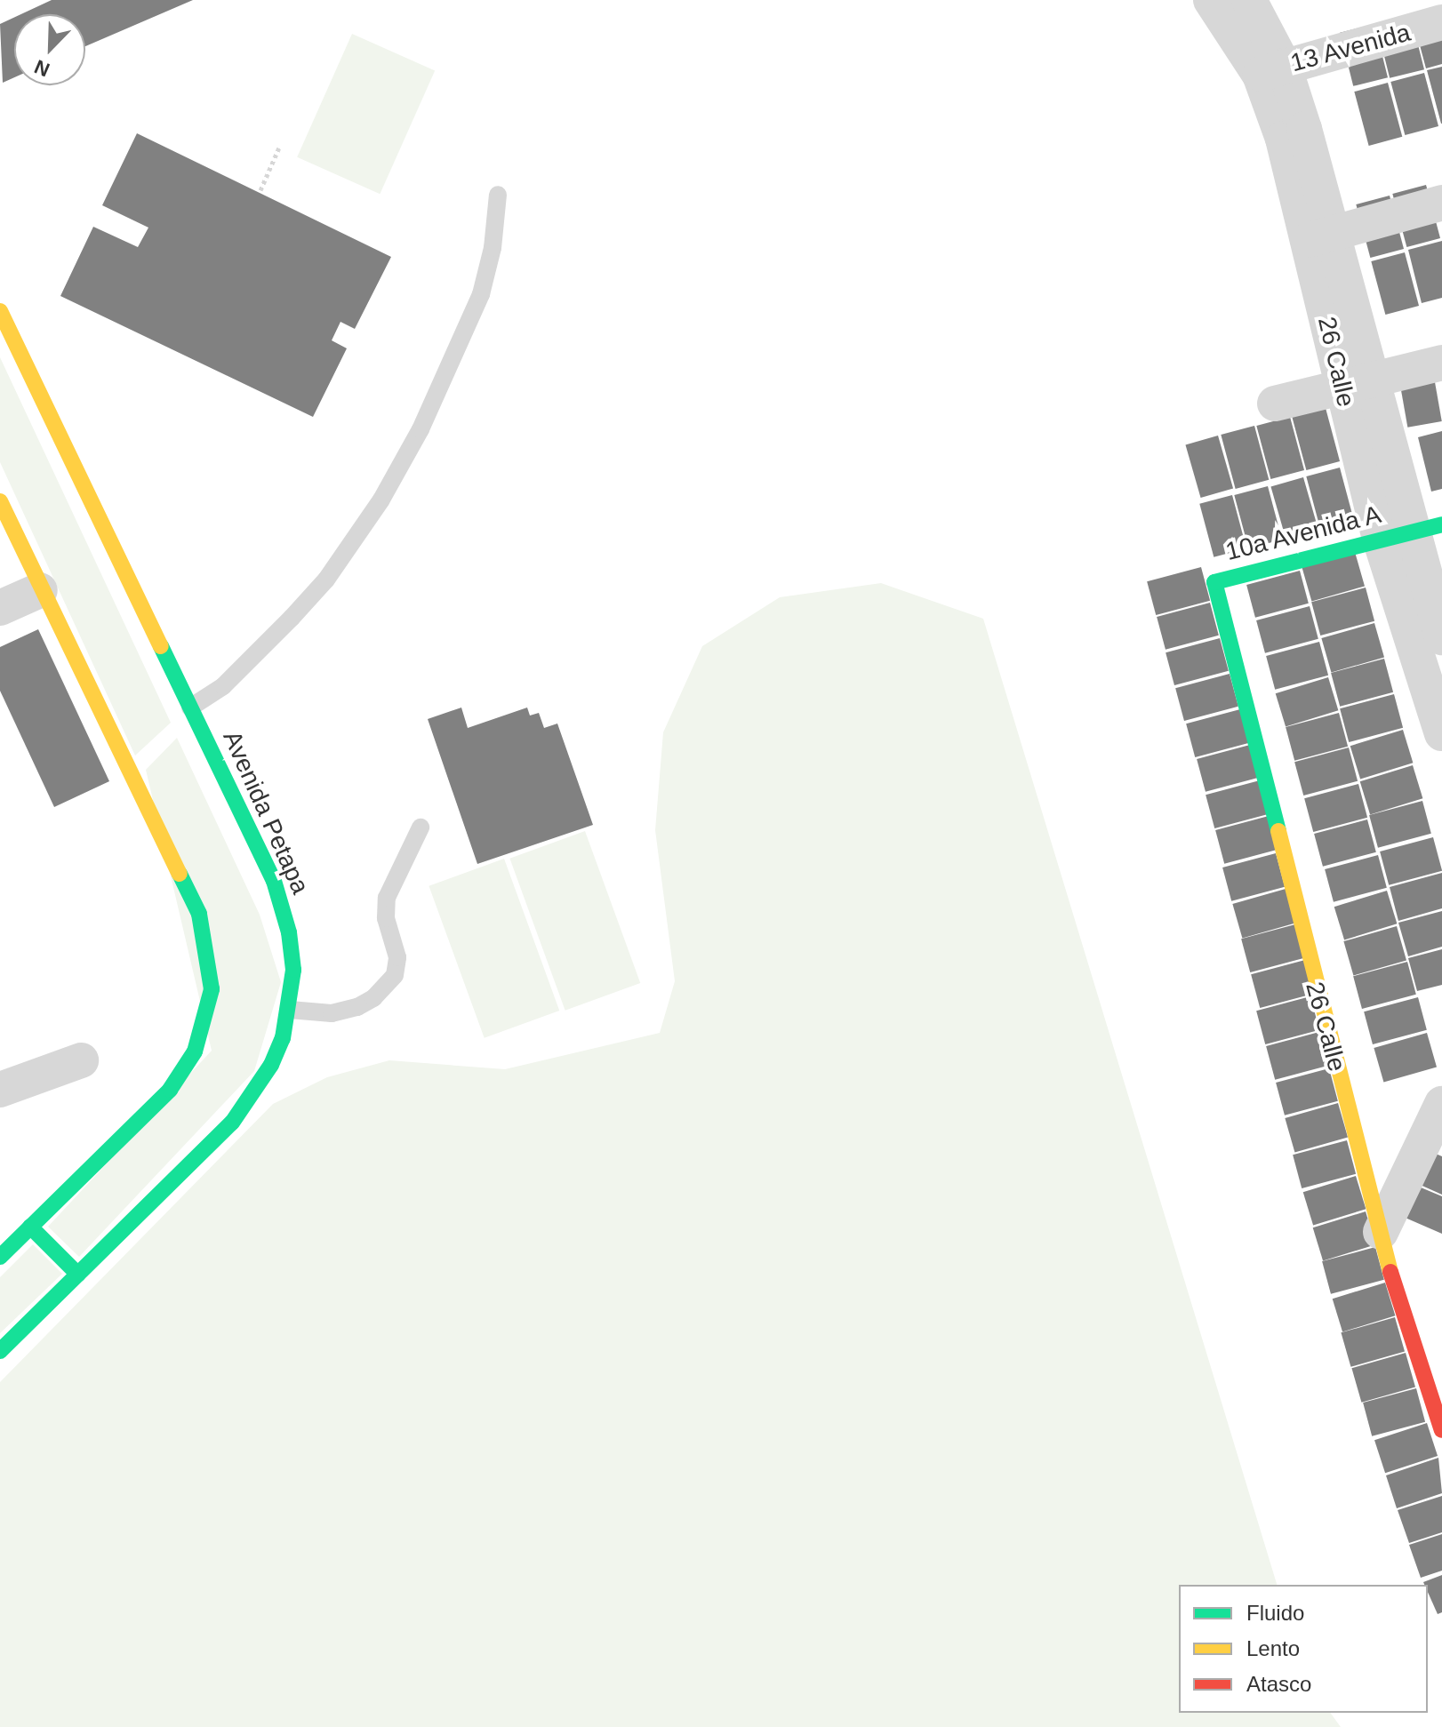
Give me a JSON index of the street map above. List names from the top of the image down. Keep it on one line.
{"streets":{"main road":["26 Calle","10a Avenida A","Avenida Petapa"],"street":["13 Avenida"]},"crossings":[["13 Avenida","26 Calle"],["26 Calle","10a Avenida A"]],"legend":["Fluido","Lento","Atasco"],"north":"bottom left"}
